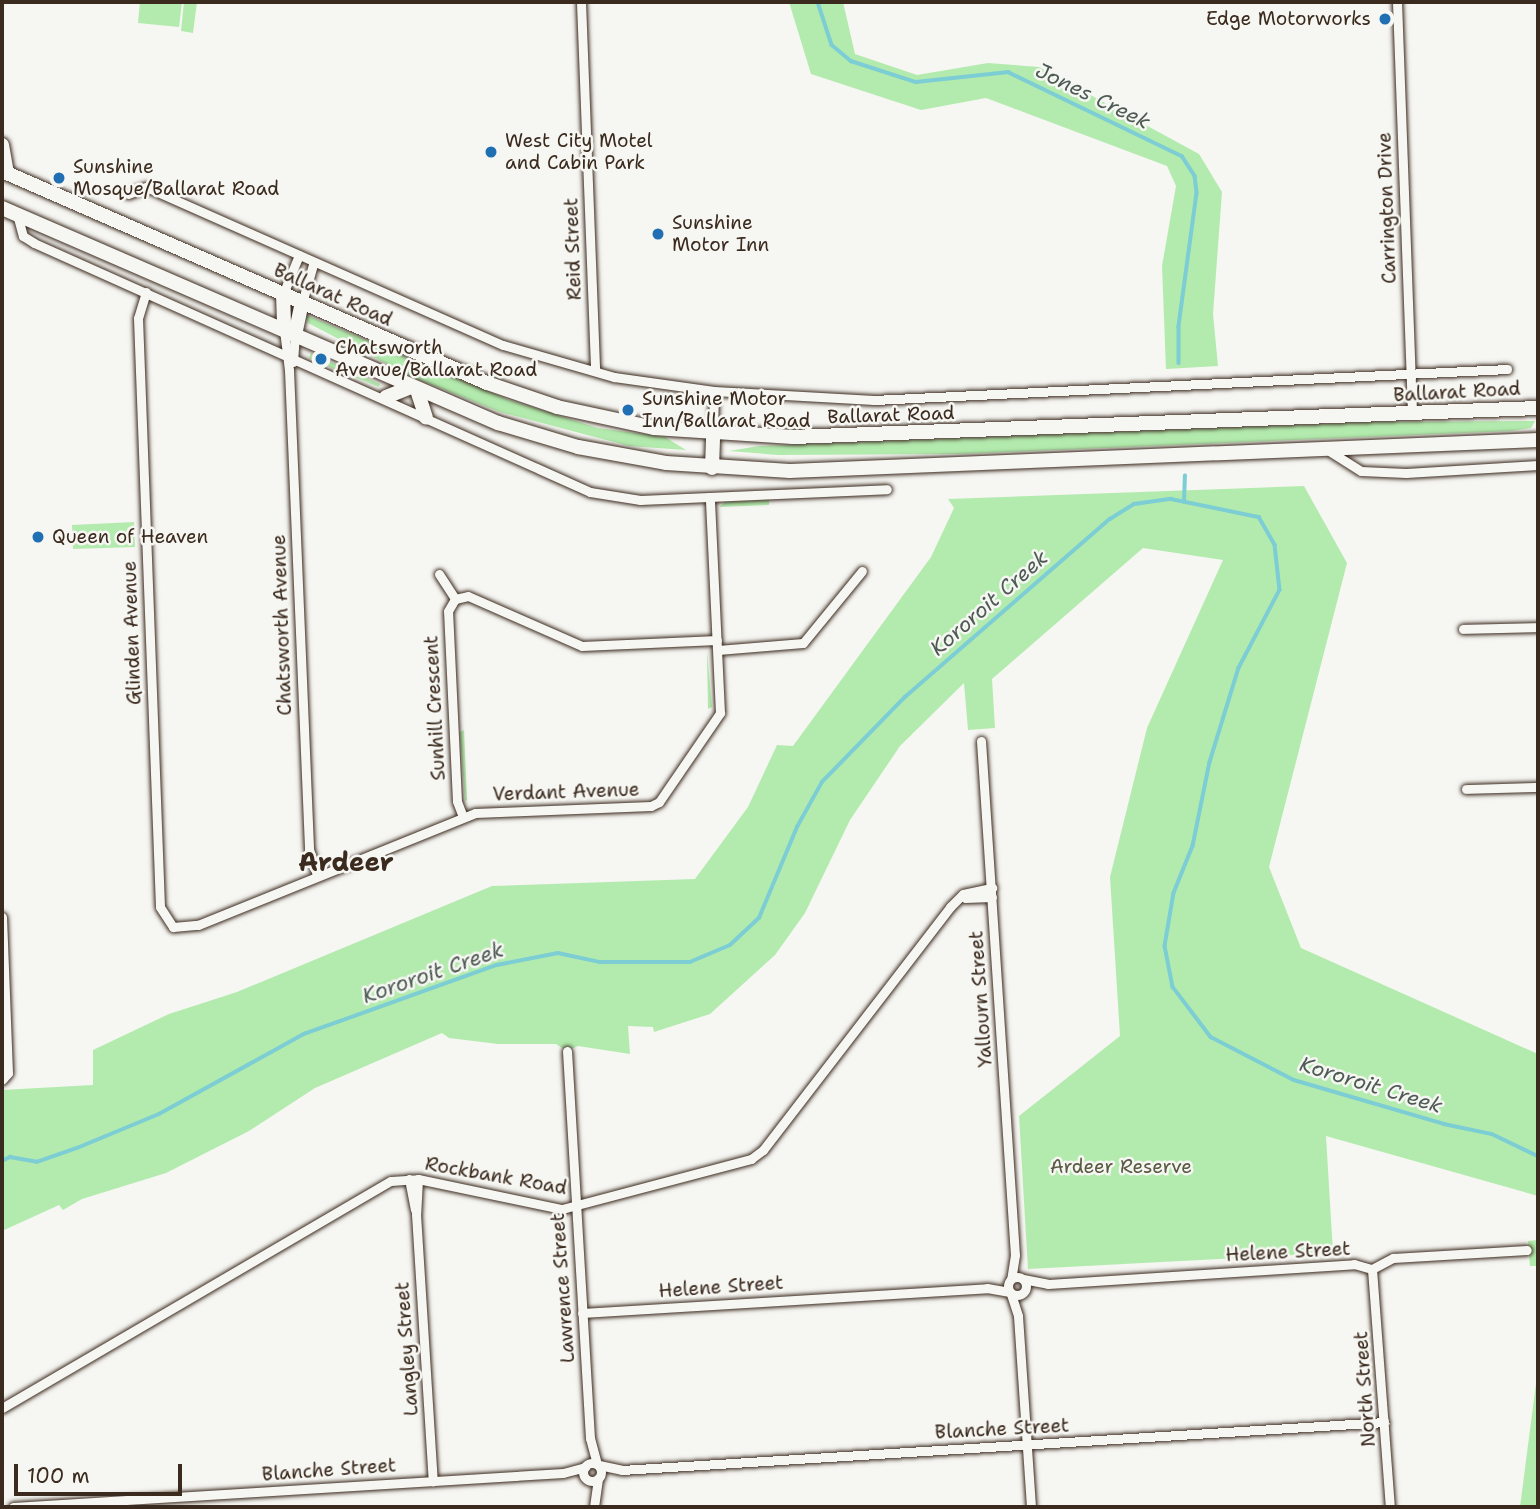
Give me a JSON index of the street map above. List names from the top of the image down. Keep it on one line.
{"streets":{"highway":["Ballarat Road"],"street":["Carrington Drive","Reid Street","Chatsworth Avenue","Glinden Avenue","Sunhill Crescent","Verdant Avenue","Yallourn Street","Rockbank Road","Helene Street","Lawrence Street","Langley Street","North Street","Blanche Street"]},"crossings":[["Carrington Drive","Ballarat Road"],["Reid Street","Ballarat Road"],["Chatsworth Avenue","Verdant Avenue"],["Glinden Avenue","Verdant Avenue"],["Sunhill Crescent","Verdant Avenue"],["Yallourn Street","Rockbank Road"],["Yallourn Street","Helene Street"],["Yallourn Street","Blanche Street"],["Rockbank Road","Lawrence Street"],["Rockbank Road","Langley Street"],["Helene Street","Lawrence Street"],["Helene Street","North Street"],["Lawrence Street","Blanche Street"],["Langley Street","Blanche Street"],["North Street","Blanche Street"]],"districts":["Ardeer"],"water":["Jones Creek","Kororoit Creek"],"parks":["Ardeer Reserve"],"places":["Edge Motorworks","West City Motel and Cabin Park","Sunshine Mosque/Ballarat Road","Sunshine Motor Inn","Chatsworth Avenue/Ballarat Road","Sunshine Motor Inn/Ballarat Road","Queen of Heaven"],"scale_bar":"100 m"}
